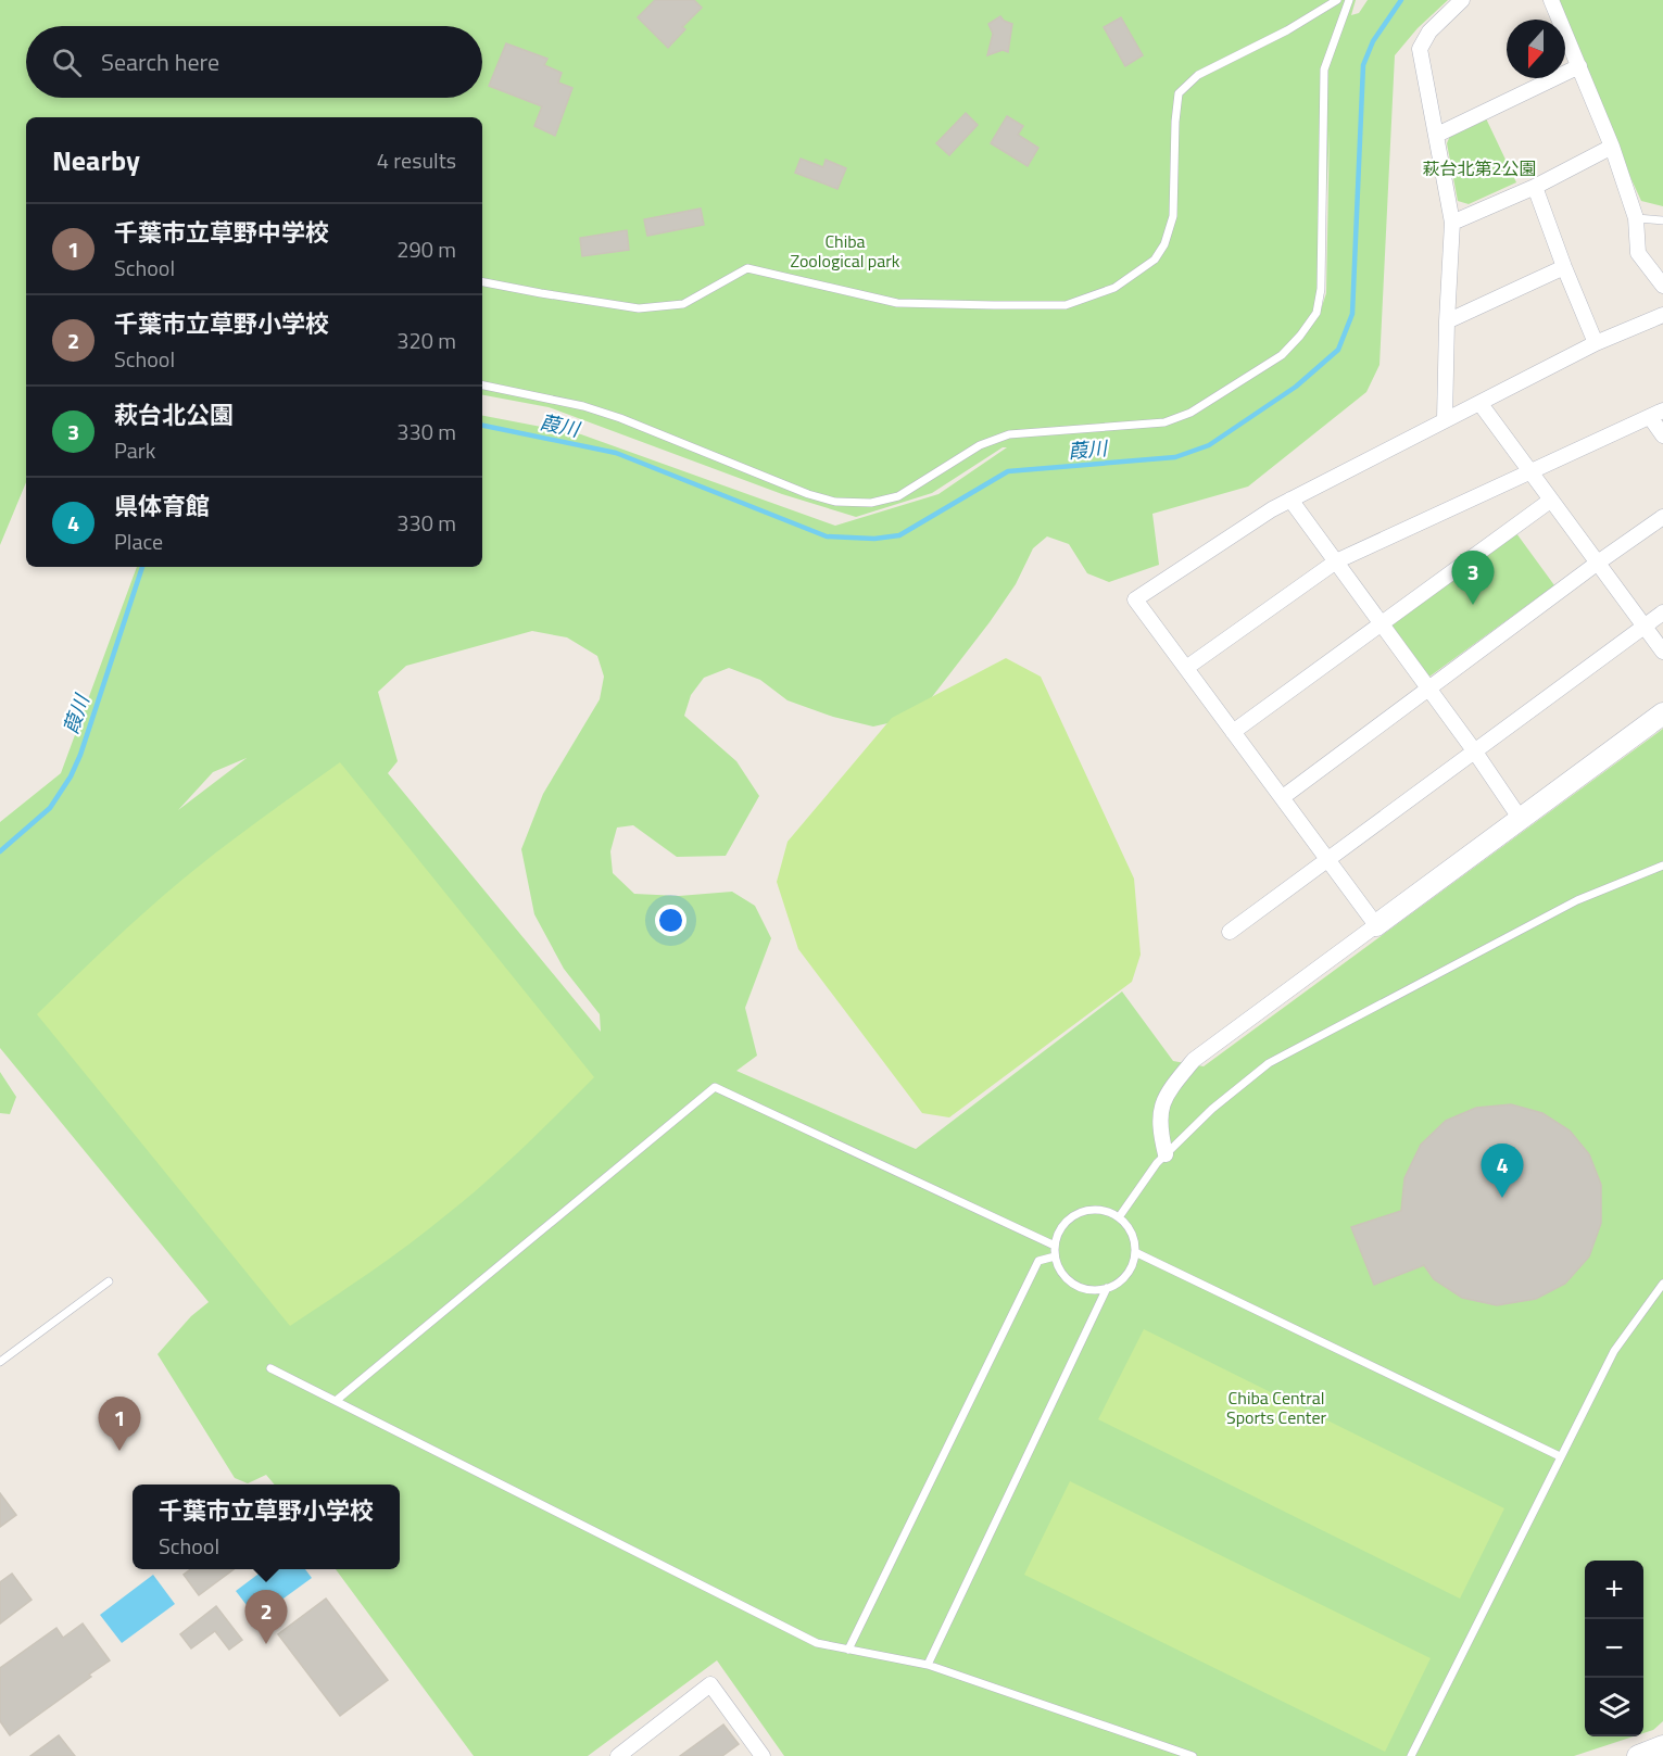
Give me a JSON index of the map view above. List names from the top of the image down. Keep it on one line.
{"water":["葭川"],"parks":["萩台北第2公園","Chiba Zoological park","Chiba Central Sports Center"],"north":"bottom","page":{"search":"Search here","heading":["Nearby","4 results"],"list":[{"mark":"1","name":"千葉市立草野中学校","note":"School","value":"290 m"},{"mark":"2","name":"千葉市立草野小学校","note":"School","value":"320 m"},{"mark":"3","name":"萩台北公園","note":"Park","value":"330 m"},{"mark":"4","name":"県体育館","note":"Place","value":"330 m"}],"pins":["3","4","1","2"],"popup":["千葉市立草野小学校","School"],"map_buttons":["+","−"]}}
